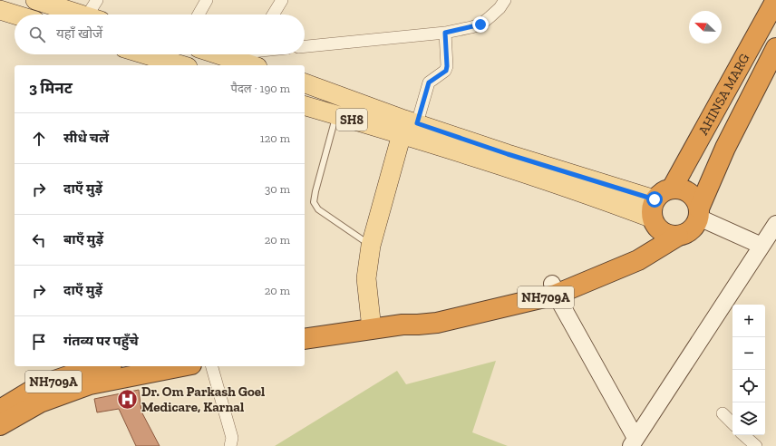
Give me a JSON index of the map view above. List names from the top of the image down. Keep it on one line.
{"streets":{"highway":["AHINSA MARG","NH709A"],"main road":["SH8"]},"crossings":[["AHINSA MARG","SH8"],["AHINSA MARG","NH709A"],["SH8","NH709A"]],"places":{"hospital":["Dr. Om Parkash Goel Medicare, Karnal"]},"north":"top left","page":{"search":"यहाँ खोजें","heading":["3 मिनट","पैदल · 190 m"],"list":[["सीधे चलें","120 m"],["दाएँ मुड़ें","30 m"],["बाएँ मुड़ें","20 m"],["दाएँ मुड़ें","20 m"],"गंतव्य पर पहुँचे"],"map_buttons":["+","−"]}}
